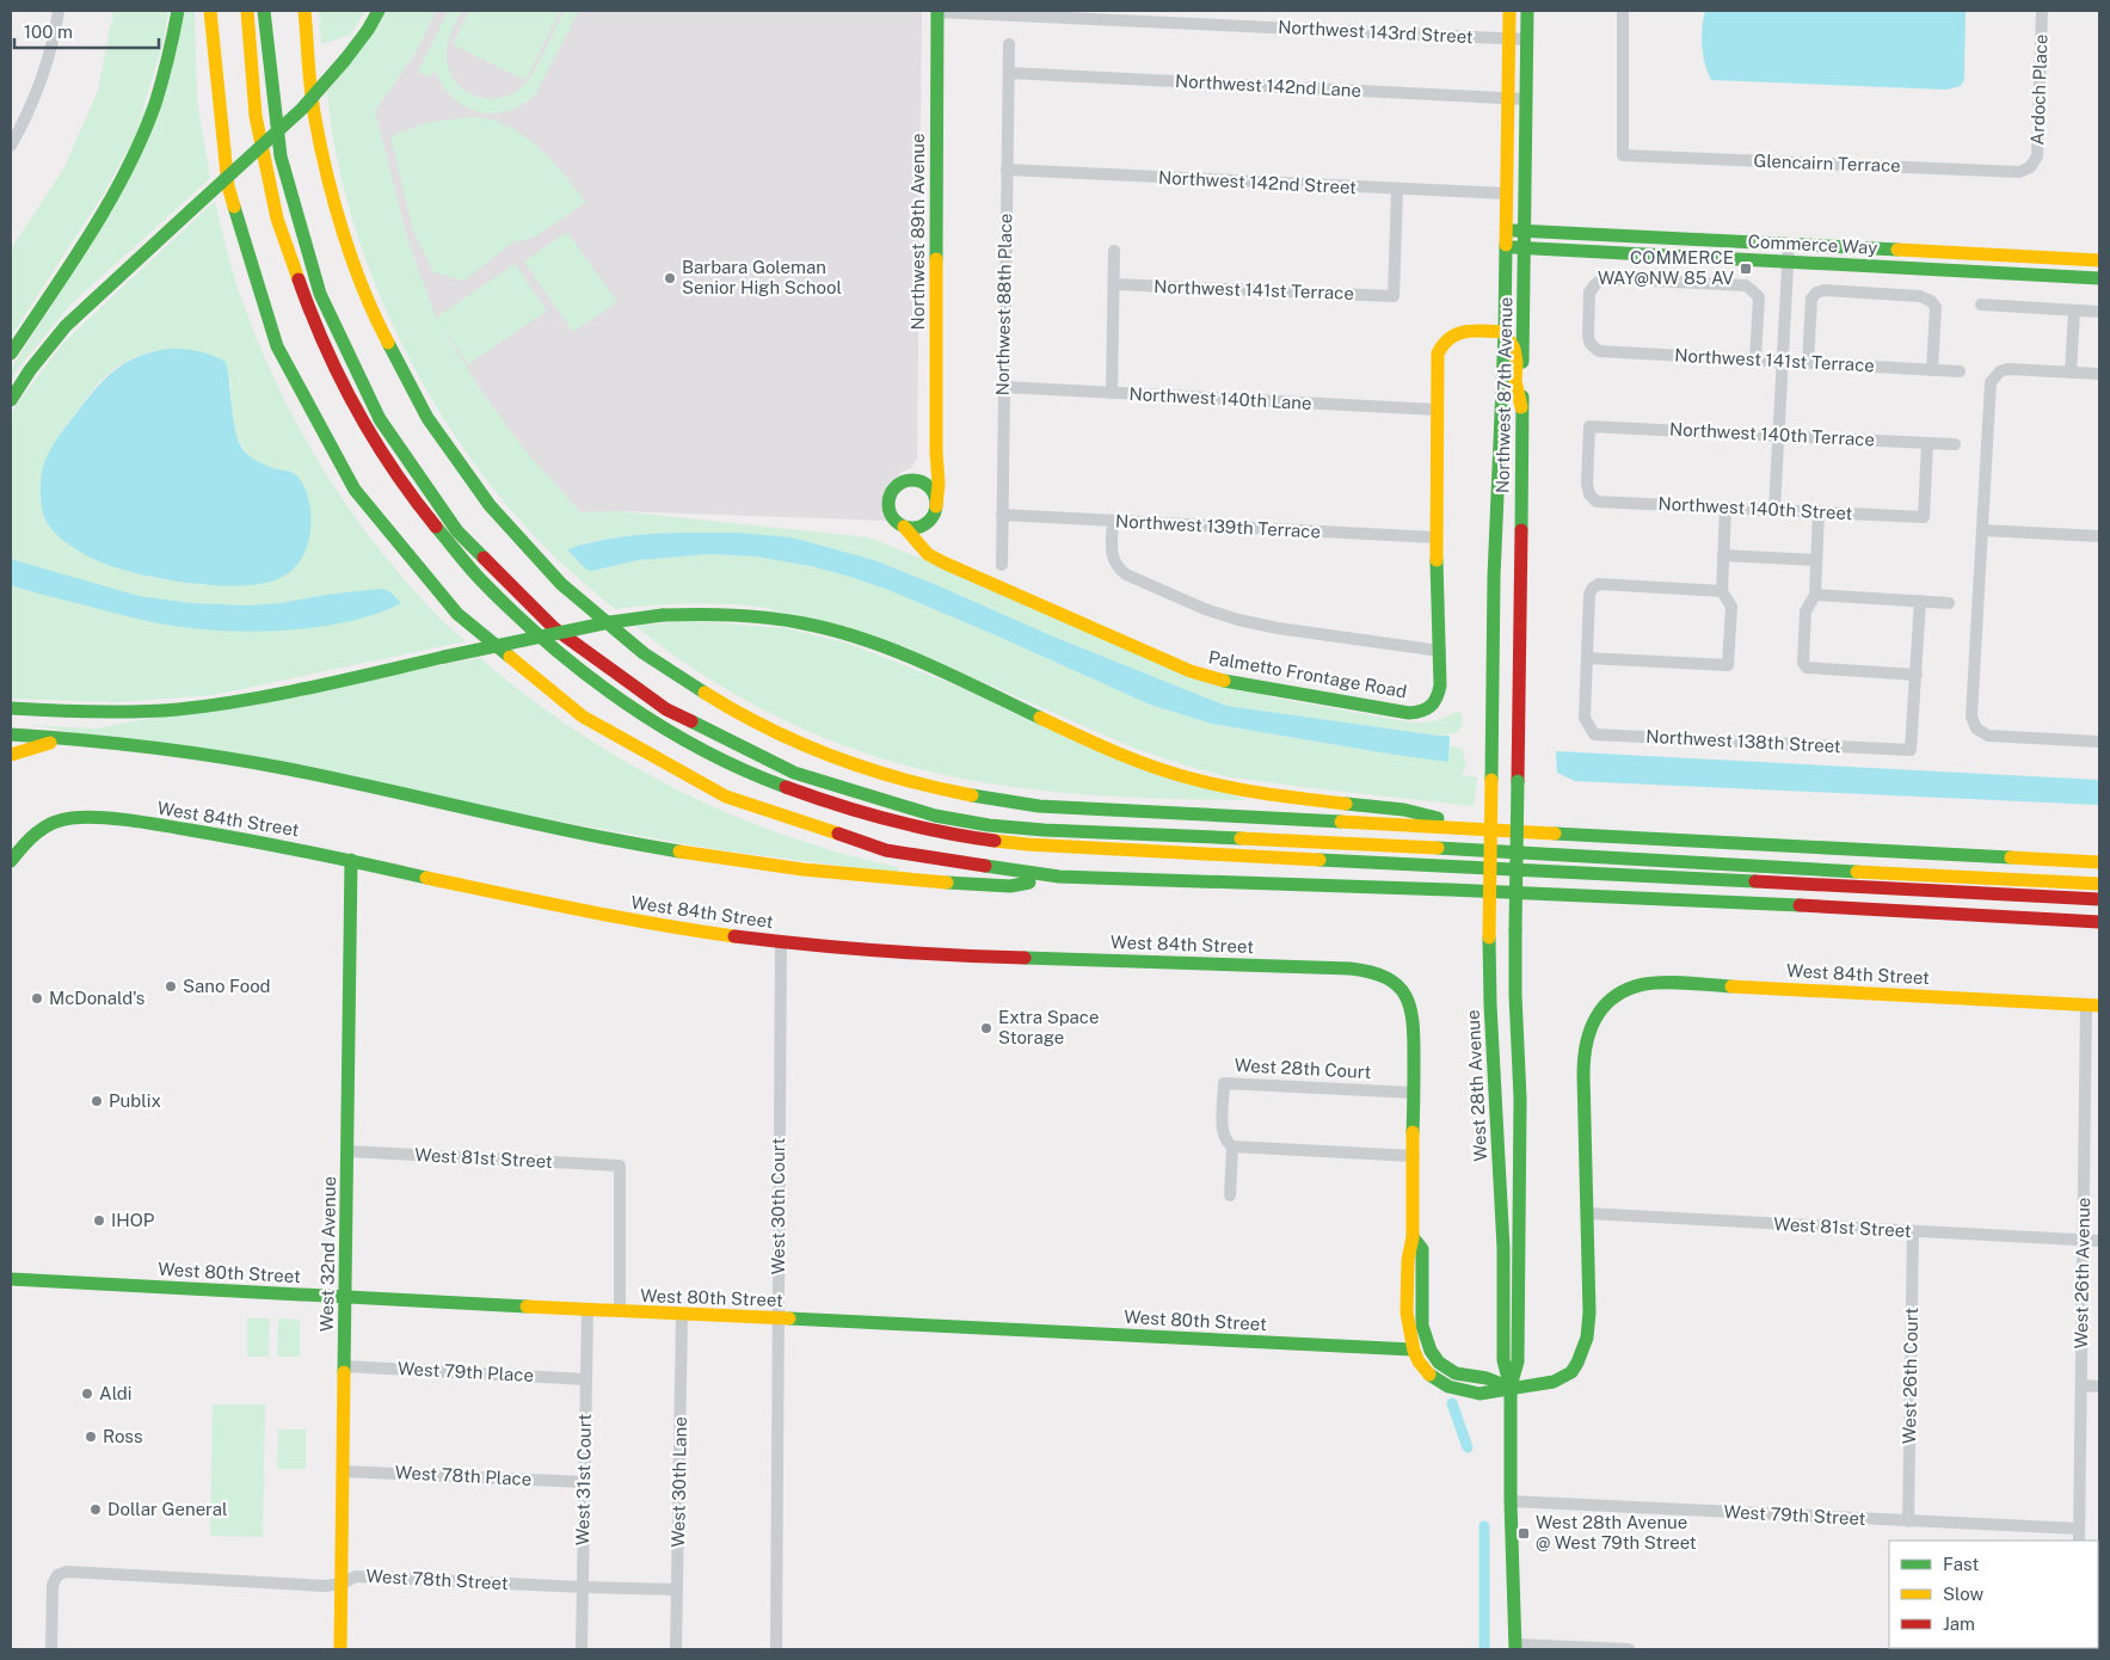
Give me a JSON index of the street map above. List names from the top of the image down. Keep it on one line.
{"streets":{"main road":["Northwest 89th Avenue","Commerce Way","Northwest 87th Avenue","Palmetto Frontage Road","West 84th Street","West 28th Avenue","West 32nd Avenue","West 80th Street"],"street":["Northwest 143rd Street","Northwest 142nd Lane","Ardoch Place","Glencairn Terrace","Northwest 142nd Street","Northwest 141st Terrace","Northwest 88th Place","Northwest 140th Lane","Northwest 140th Terrace","Northwest 140th Street","Northwest 139th Terrace","Northwest 138th Street","West 28th Court","West 81st Street","West 30th Court","West 26th Avenue","West 79th Place","West 26th Court","West 78th Place","West 31st Court","West 30th Lane","West 79th Street","West 78th Street"]},"crossings":[["Northwest 143rd Street","Northwest 89th Avenue"],["Northwest 143rd Street","Northwest 87th Avenue"],["Northwest 142nd Lane","Northwest 88th Place"],["Northwest 142nd Lane","Northwest 87th Avenue"],["Ardoch Place","Glencairn Terrace"],["Northwest 142nd Street","Northwest 141st Terrace"],["Northwest 142nd Street","Northwest 88th Place"],["Northwest 142nd Street","Northwest 87th Avenue"],["Northwest 89th Avenue","Palmetto Frontage Road"],["Commerce Way","Northwest 87th Avenue"],["Northwest 88th Place","Northwest 140th Lane"],["Northwest 88th Place","Northwest 139th Terrace"],["Northwest 87th Avenue","Palmetto Frontage Road"],["Northwest 87th Avenue","West 28th Avenue"],["Northwest 140th Lane","Palmetto Frontage Road"],["Northwest 140th Terrace","Northwest 140th Street"],["Northwest 139th Terrace","Palmetto Frontage Road"],["West 84th Street","West 28th Court"],["West 84th Street","West 81st Street"],["West 84th Street","West 30th Court"],["West 84th Street","West 32nd Avenue"],["West 84th Street","West 26th Avenue"],["West 28th Avenue","West 79th Street"],["West 81st Street","West 32nd Avenue"],["West 81st Street","West 80th Street"],["West 81st Street","West 26th Avenue"],["West 81st Street","West 26th Court"],["West 30th Court","West 80th Street"],["West 32nd Avenue","West 80th Street"],["West 32nd Avenue","West 79th Place"],["West 32nd Avenue","West 78th Place"],["West 32nd Avenue","West 78th Street"],["West 80th Street","West 31st Court"],["West 80th Street","West 30th Lane"],["West 26th Avenue","West 79th Street"],["West 79th Place","West 31st Court"],["West 26th Court","West 79th Street"],["West 78th Place","West 31st Court"],["West 31st Court","West 78th Street"],["West 30th Lane","West 78th Street"]],"places":{"transit":["COMMERCE WAY@NW 85 AV","West 28th Avenue @ West 79th Street"],"other":["Barbara Goleman Senior High School","Sano Food","McDonald's","Extra Space Storage","Publix","IHOP","Aldi","Ross","Dollar General"]},"legend":["Fast","Slow","Jam"],"scale_bar":"100 m"}
